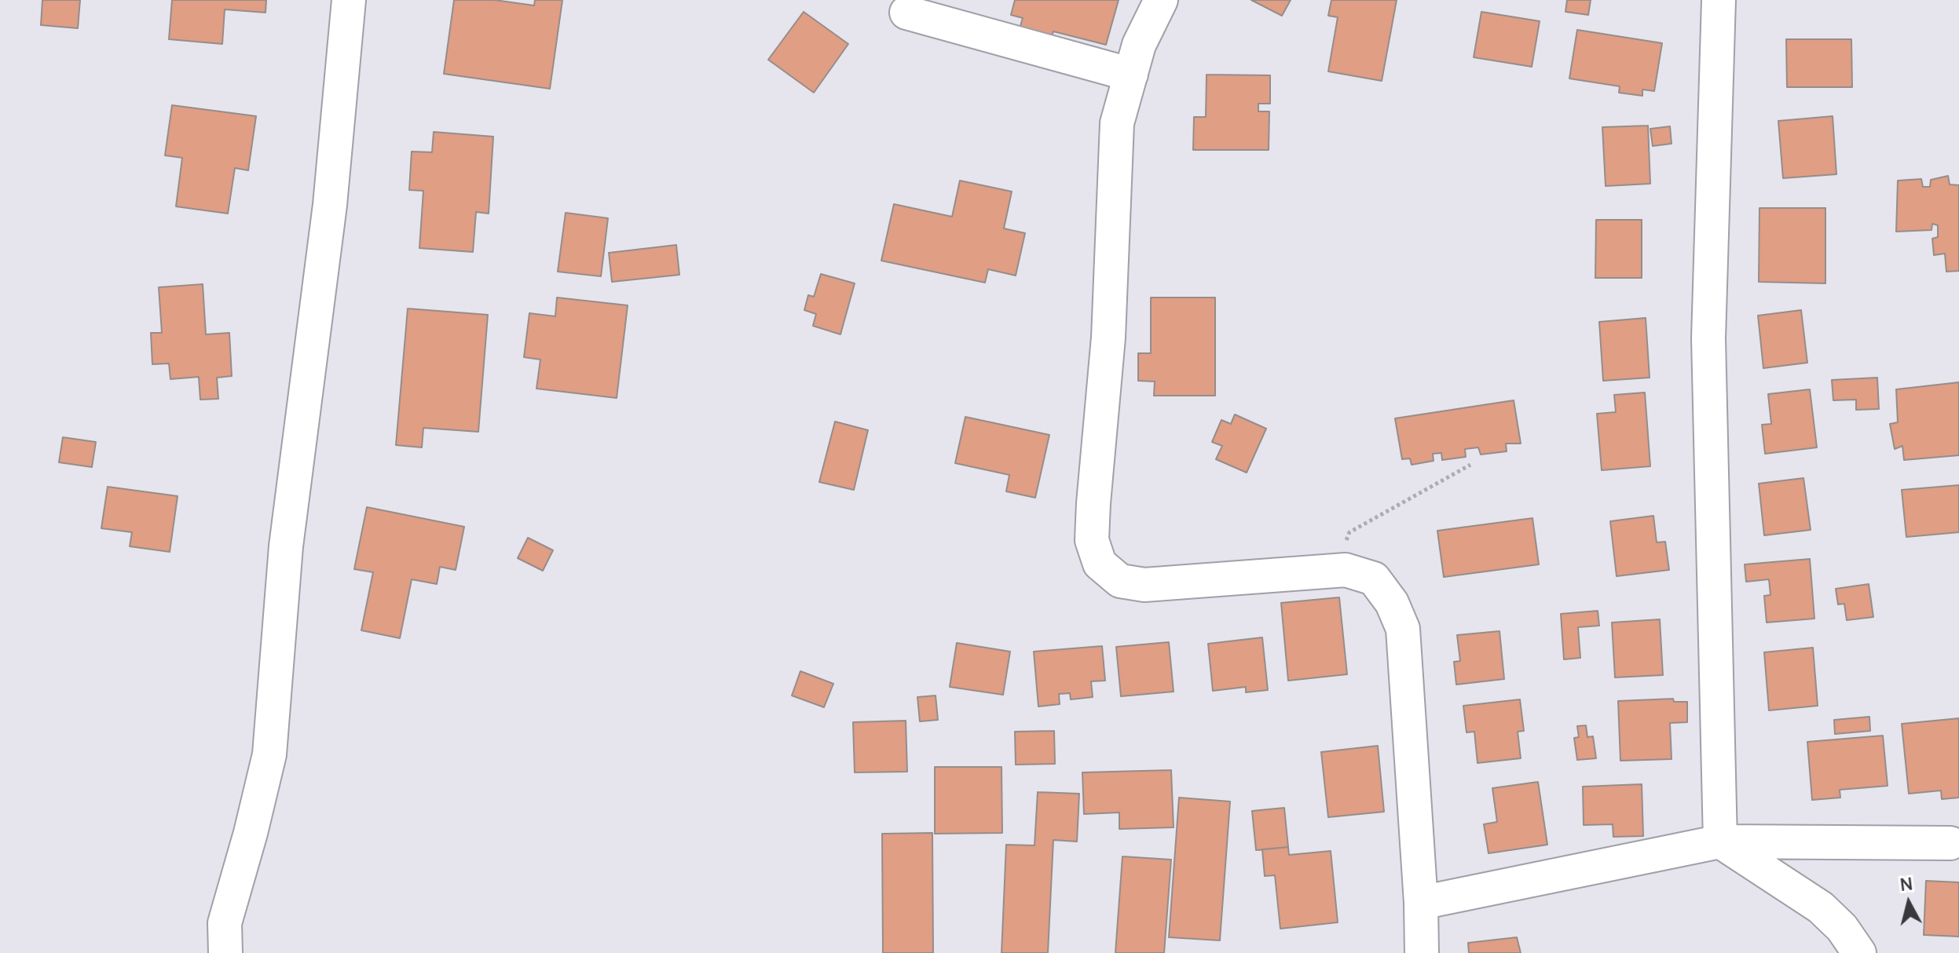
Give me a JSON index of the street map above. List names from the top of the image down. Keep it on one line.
{"north":"top"}
